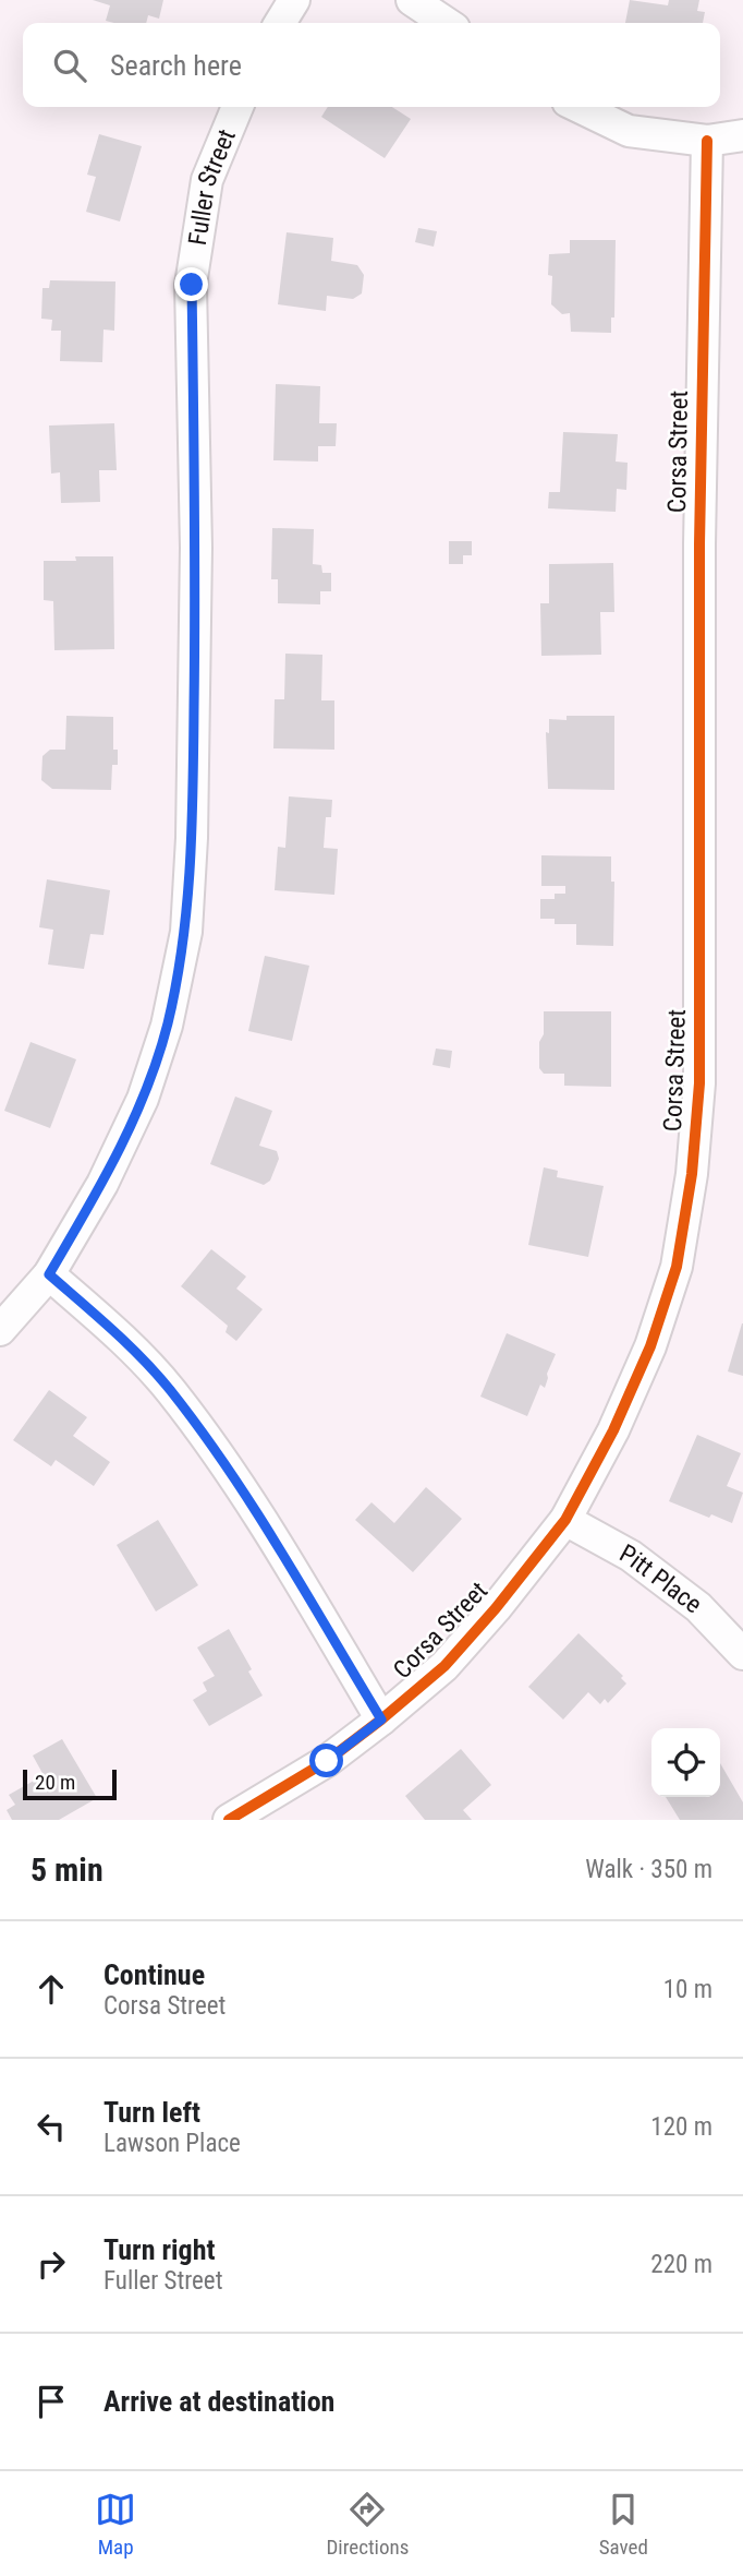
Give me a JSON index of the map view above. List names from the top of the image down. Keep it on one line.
{"streets":{"street":["Fuller Street","Corsa Street","Pitt Place"]},"crossings":[["Corsa Street","Pitt Place"]],"scale_bar":"20 m","page":{"search":"Search here","scale":"20 m","heading":["5 min","Walk · 350 m"],"list":[["Continue","Corsa Street","10 m"],["Turn left","Lawson Place","120 m"],["Turn right","Fuller Street","220 m"],"Arrive at destination"],"nav":["Map","Directions","Saved"]}}
